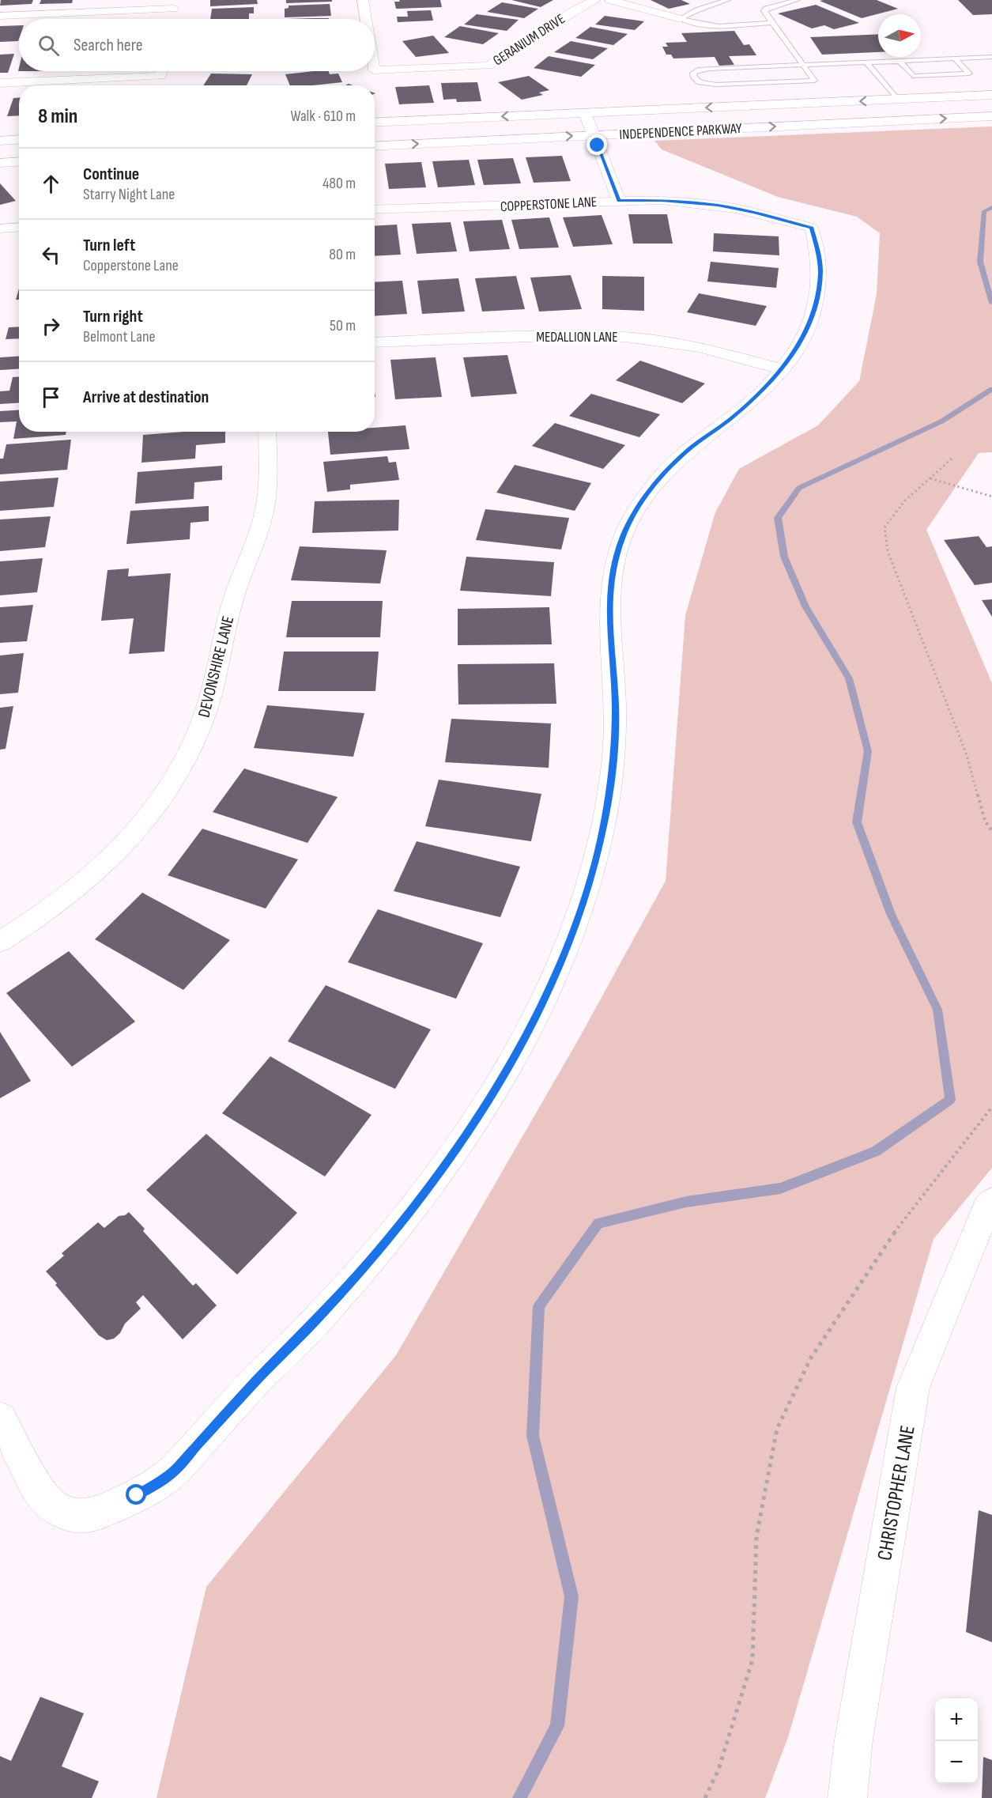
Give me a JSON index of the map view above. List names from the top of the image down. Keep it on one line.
{"streets":{"main road":["INDEPENDENCE PARKWAY"],"street":["GERANIUM DRIVE","COPPERSTONE LANE","MEDALLION LANE","DEVONSHIRE LANE","CHRISTOPHER LANE"]},"crossings":[["COPPERSTONE LANE","MEDALLION LANE"]],"north":"right","page":{"search":"Search here","heading":["8 min","Walk · 610 m"],"list":[["Continue","Starry Night Lane","480 m"],["Turn left","Copperstone Lane","80 m"],["Turn right","Belmont Lane","50 m"],"Arrive at destination"],"map_buttons":["+","−"]}}
